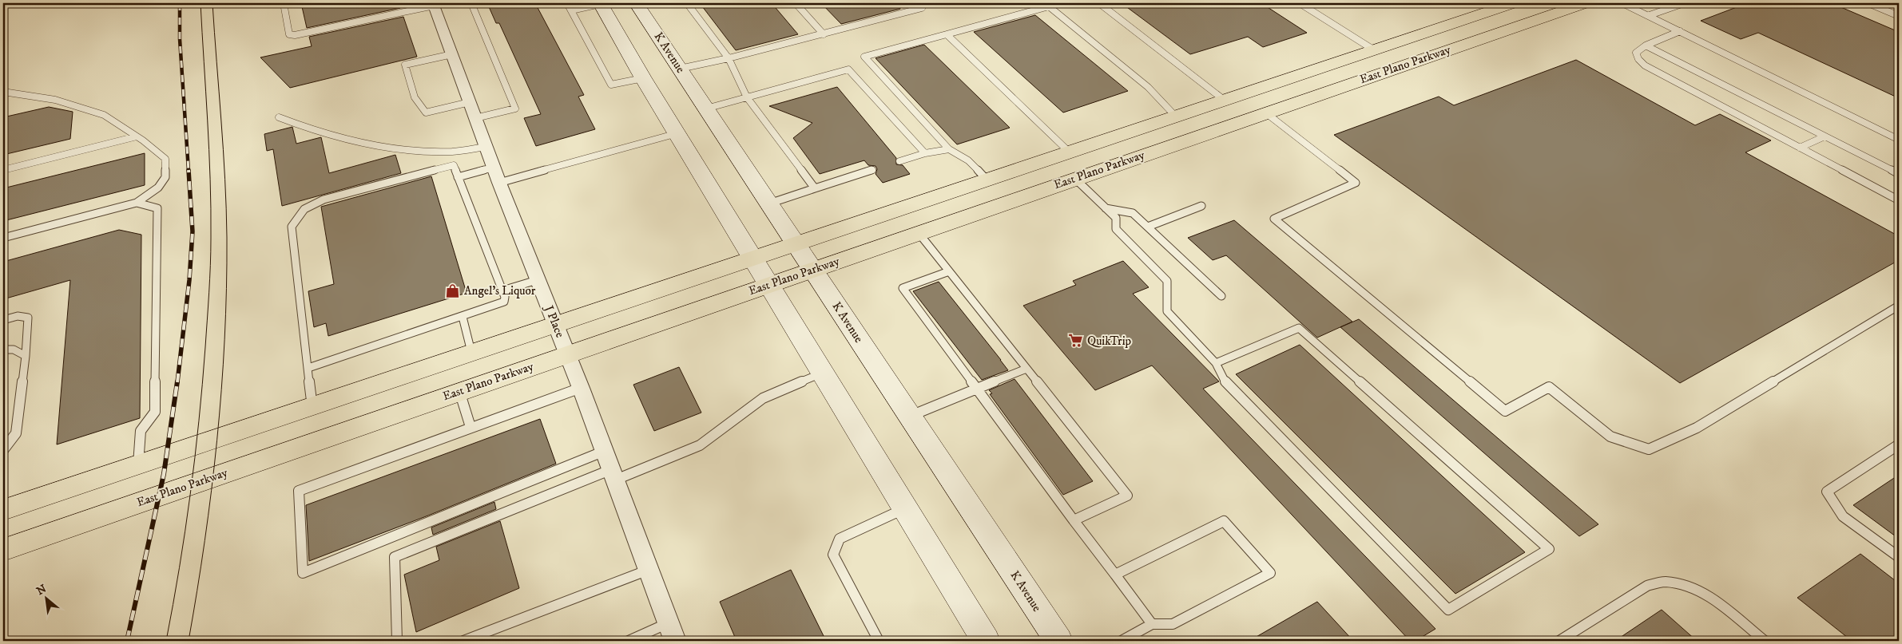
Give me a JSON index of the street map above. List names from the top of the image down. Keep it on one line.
{"streets":{"main road":["K Avenue","East Plano Parkway"],"street":["J Place"]},"crossings":[["K Avenue","East Plano Parkway"],["East Plano Parkway","J Place"]],"places":{"shop":["Angel's Liquor"],"supermarket":["QuikTrip"]},"north":"top left"}
